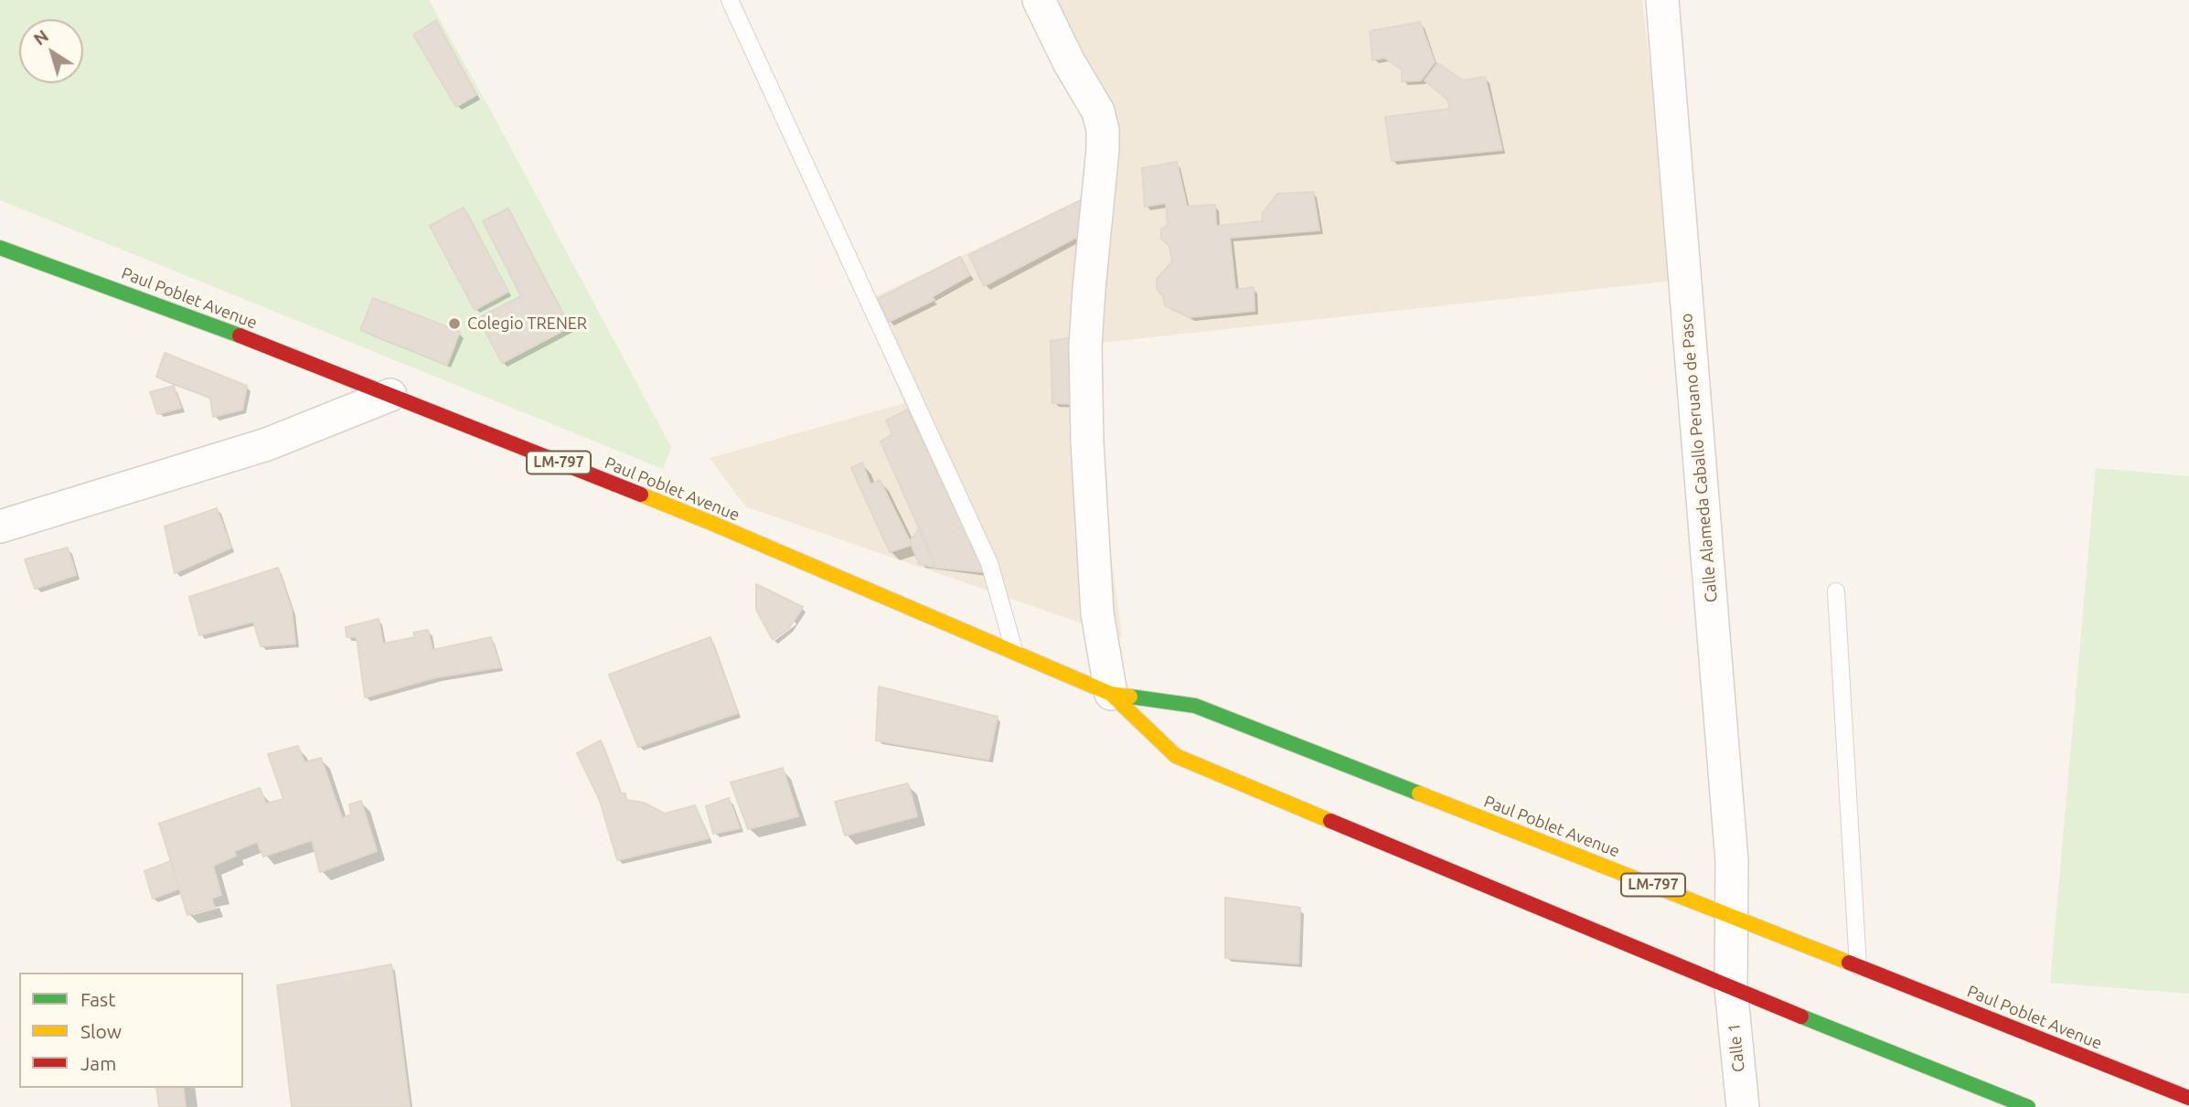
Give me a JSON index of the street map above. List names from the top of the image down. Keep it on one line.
{"streets":{"main road":["Paul Poblet Avenue","LM-797"],"street":["Calle Alameda Caballo Peruano de Paso","Calle 1"]},"crossings":[["Paul Poblet Avenue","Calle Alameda Caballo Peruano de Paso"],["Paul Poblet Avenue","Calle 1"],["Calle Alameda Caballo Peruano de Paso","Calle 1"]],"places":["Colegio TRENER"],"legend":["Fast","Slow","Jam"],"north":"top left"}
